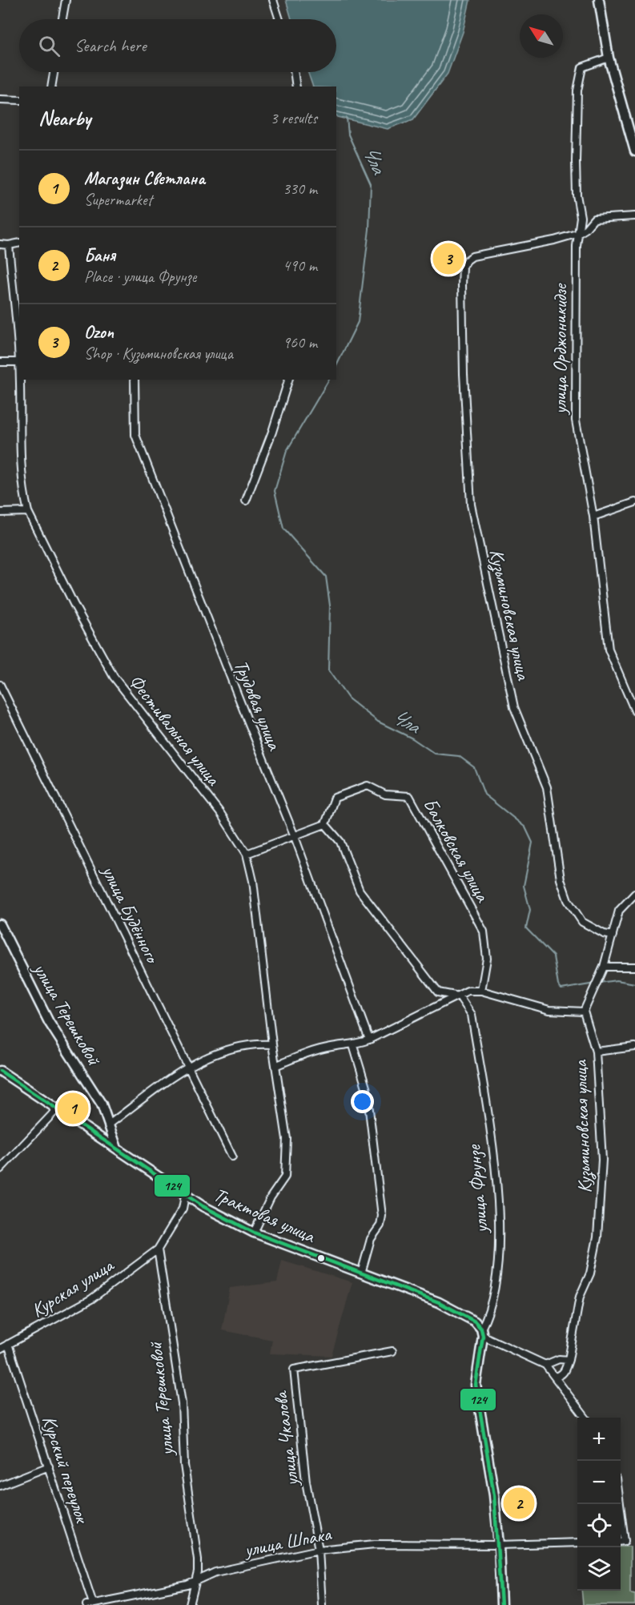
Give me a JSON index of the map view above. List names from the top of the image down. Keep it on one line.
{"streets":{"street":["улица Орджоникидзе","Кузьминовская улица","Трудовая улица","Фестивальная улица","Балковская улица","улица Будённого","улица Терешковой","улица Фрунзе","Трактовая улица","Курская улица","улица Чкалова","Курский переулок","улица Шпака"]},"crossings":[["улица Орджоникидзе","Кузьминовская улица"],["Фестивальная улица","Трактовая улица"],["улица Терешковой","Трактовая улица"],["улица Терешковой","Курская улица"],["улица Терешковой","улица Шпака"],["улица Фрунзе","Трактовая улица"],["улица Фрунзе","улица Шпака"],["Курская улица","Курский переулок"],["улица Чкалова","улица Шпака"],["Курский переулок","улица Шпака"]],"water":["Чла"],"lines":["transit line 124"],"north":"top left","page":{"search":"Search here","heading":["Nearby","3 results"],"list":[{"mark":"1","name":"Магазин Светлана","note":"Supermarket","value":"330 m"},{"mark":"2","name":"Баня","note":"Place · улица Фрунзе","value":"490 m"},{"mark":"3","name":"Ozon","note":"Shop · Кузьминовская улица","value":"960 m"}],"pins":["3","1","2"],"map_buttons":["+","−"]}}
